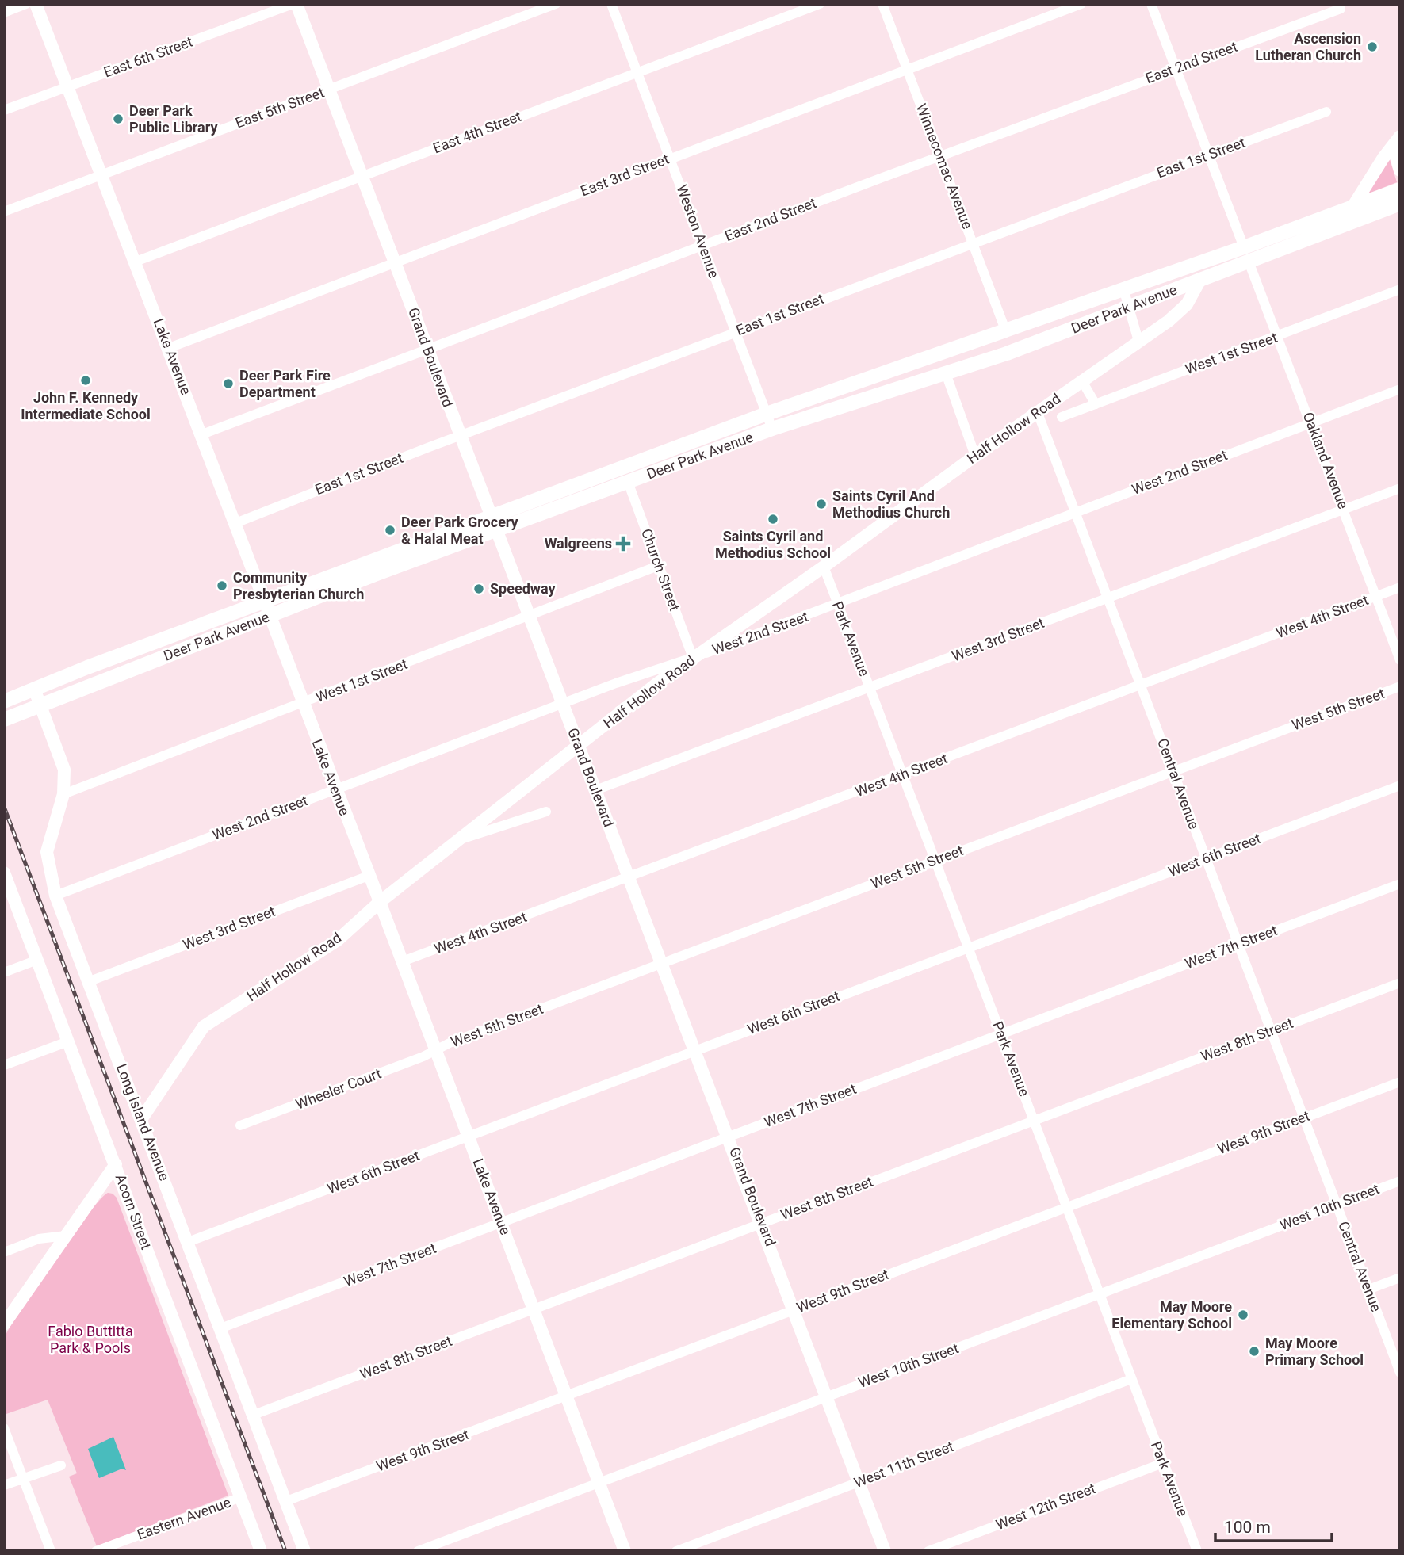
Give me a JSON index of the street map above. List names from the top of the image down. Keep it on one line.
{"streets":{"main road":["Deer Park Avenue"],"street":["East 6th Street","East 2nd Street","East 5th Street","East 4th Street","East 1st Street","Winnecomac Avenue","East 3rd Street","Weston Avenue","West 1st Street","Lake Avenue","Grand Boulevard","Half Hollow Road","Oakland Avenue","West 2nd Street","Church Street","West 4th Street","Park Avenue","West 3rd Street","West 5th Street","Central Avenue","West 6th Street","West 7th Street","West 8th Street","Wheeler Court","Long Island Avenue","West 9th Street","West 10th Street","Acorn Street","West 11th Street","West 12th Street","Eastern Avenue"]},"crossings":[["East 6th Street","Lake Avenue"],["East 6th Street","Grand Boulevard"],["East 2nd Street","Winnecomac Avenue"],["East 2nd Street","Weston Avenue"],["East 2nd Street","Lake Avenue"],["East 2nd Street","Grand Boulevard"],["East 5th Street","Lake Avenue"],["East 5th Street","Grand Boulevard"],["East 4th Street","Weston Avenue"],["East 4th Street","Lake Avenue"],["East 4th Street","Grand Boulevard"],["East 1st Street","Winnecomac Avenue"],["East 1st Street","Weston Avenue"],["East 1st Street","Lake Avenue"],["East 1st Street","Grand Boulevard"],["Winnecomac Avenue","East 3rd Street"],["Winnecomac Avenue","Deer Park Avenue"],["East 3rd Street","Weston Avenue"],["East 3rd Street","Lake Avenue"],["East 3rd Street","Grand Boulevard"],["Weston Avenue","Deer Park Avenue"],["Deer Park Avenue","Lake Avenue"],["Deer Park Avenue","Grand Boulevard"],["Deer Park Avenue","Half Hollow Road"],["Deer Park Avenue","Oakland Avenue"],["Deer Park Avenue","Church Street"],["Deer Park Avenue","Long Island Avenue"],["West 1st Street","Lake Avenue"],["West 1st Street","Grand Boulevard"],["West 1st Street","Oakland Avenue"],["West 1st Street","Church Street"],["West 1st Street","Long Island Avenue"],["Lake Avenue","Half Hollow Road"],["Lake Avenue","West 2nd Street"],["Lake Avenue","West 4th Street"],["Lake Avenue","West 3rd Street"],["Lake Avenue","West 5th Street"],["Lake Avenue","West 6th Street"],["Lake Avenue","West 7th Street"],["Lake Avenue","West 8th Street"],["Lake Avenue","Wheeler Court"],["Lake Avenue","West 9th Street"],["Lake Avenue","West 10th Street"],["Grand Boulevard","Half Hollow Road"],["Grand Boulevard","West 2nd Street"],["Grand Boulevard","West 4th Street"],["Grand Boulevard","West 3rd Street"],["Grand Boulevard","West 5th Street"],["Grand Boulevard","West 6th Street"],["Grand Boulevard","West 7th Street"],["Grand Boulevard","West 8th Street"],["Grand Boulevard","West 9th Street"],["Grand Boulevard","West 10th Street"],["Grand Boulevard","West 11th Street"],["Half Hollow Road","West 2nd Street"],["Half Hollow Road","Church Street"],["Half Hollow Road","Park Avenue"],["Half Hollow Road","Central Avenue"],["Half Hollow Road","Long Island Avenue"],["Oakland Avenue","West 2nd Street"],["Oakland Avenue","West 4th Street"],["Oakland Avenue","West 3rd Street"],["West 2nd Street","Church Street"],["West 2nd Street","Park Avenue"],["West 2nd Street","Central Avenue"],["West 2nd Street","Long Island Avenue"],["West 4th Street","Park Avenue"],["West 4th Street","Central Avenue"],["Park Avenue","West 3rd Street"],["Park Avenue","West 5th Street"],["Park Avenue","West 6th Street"],["Park Avenue","West 7th Street"],["Park Avenue","West 8th Street"],["Park Avenue","West 9th Street"],["Park Avenue","West 10th Street"],["Park Avenue","West 11th Street"],["Park Avenue","West 12th Street"],["West 3rd Street","Central Avenue"],["West 3rd Street","Long Island Avenue"],["West 5th Street","Central Avenue"],["West 5th Street","Wheeler Court"],["Central Avenue","West 6th Street"],["Central Avenue","West 7th Street"],["Central Avenue","West 8th Street"],["Central Avenue","West 9th Street"],["Central Avenue","West 10th Street"],["West 6th Street","Long Island Avenue"],["West 7th Street","Long Island Avenue"],["West 8th Street","Long Island Avenue"],["Long Island Avenue","West 9th Street"],["Acorn Street","Eastern Avenue"]],"parks":["Fabio Buttitta Park & Pools"],"places":{"other":["Ascension Lutheran Church","Deer Park Public Library","John F. Kennedy Intermediate School","Deer Park Fire Department","Saints Cyril And Methodius Church","Saints Cyril and Methodius School","Deer Park Grocery & Halal Meat","Community Presbyterian Church","Speedway","May Moore Elementary School","May Moore Primary School"],"health":["Walgreens"]},"scale_bar":"100 m"}
